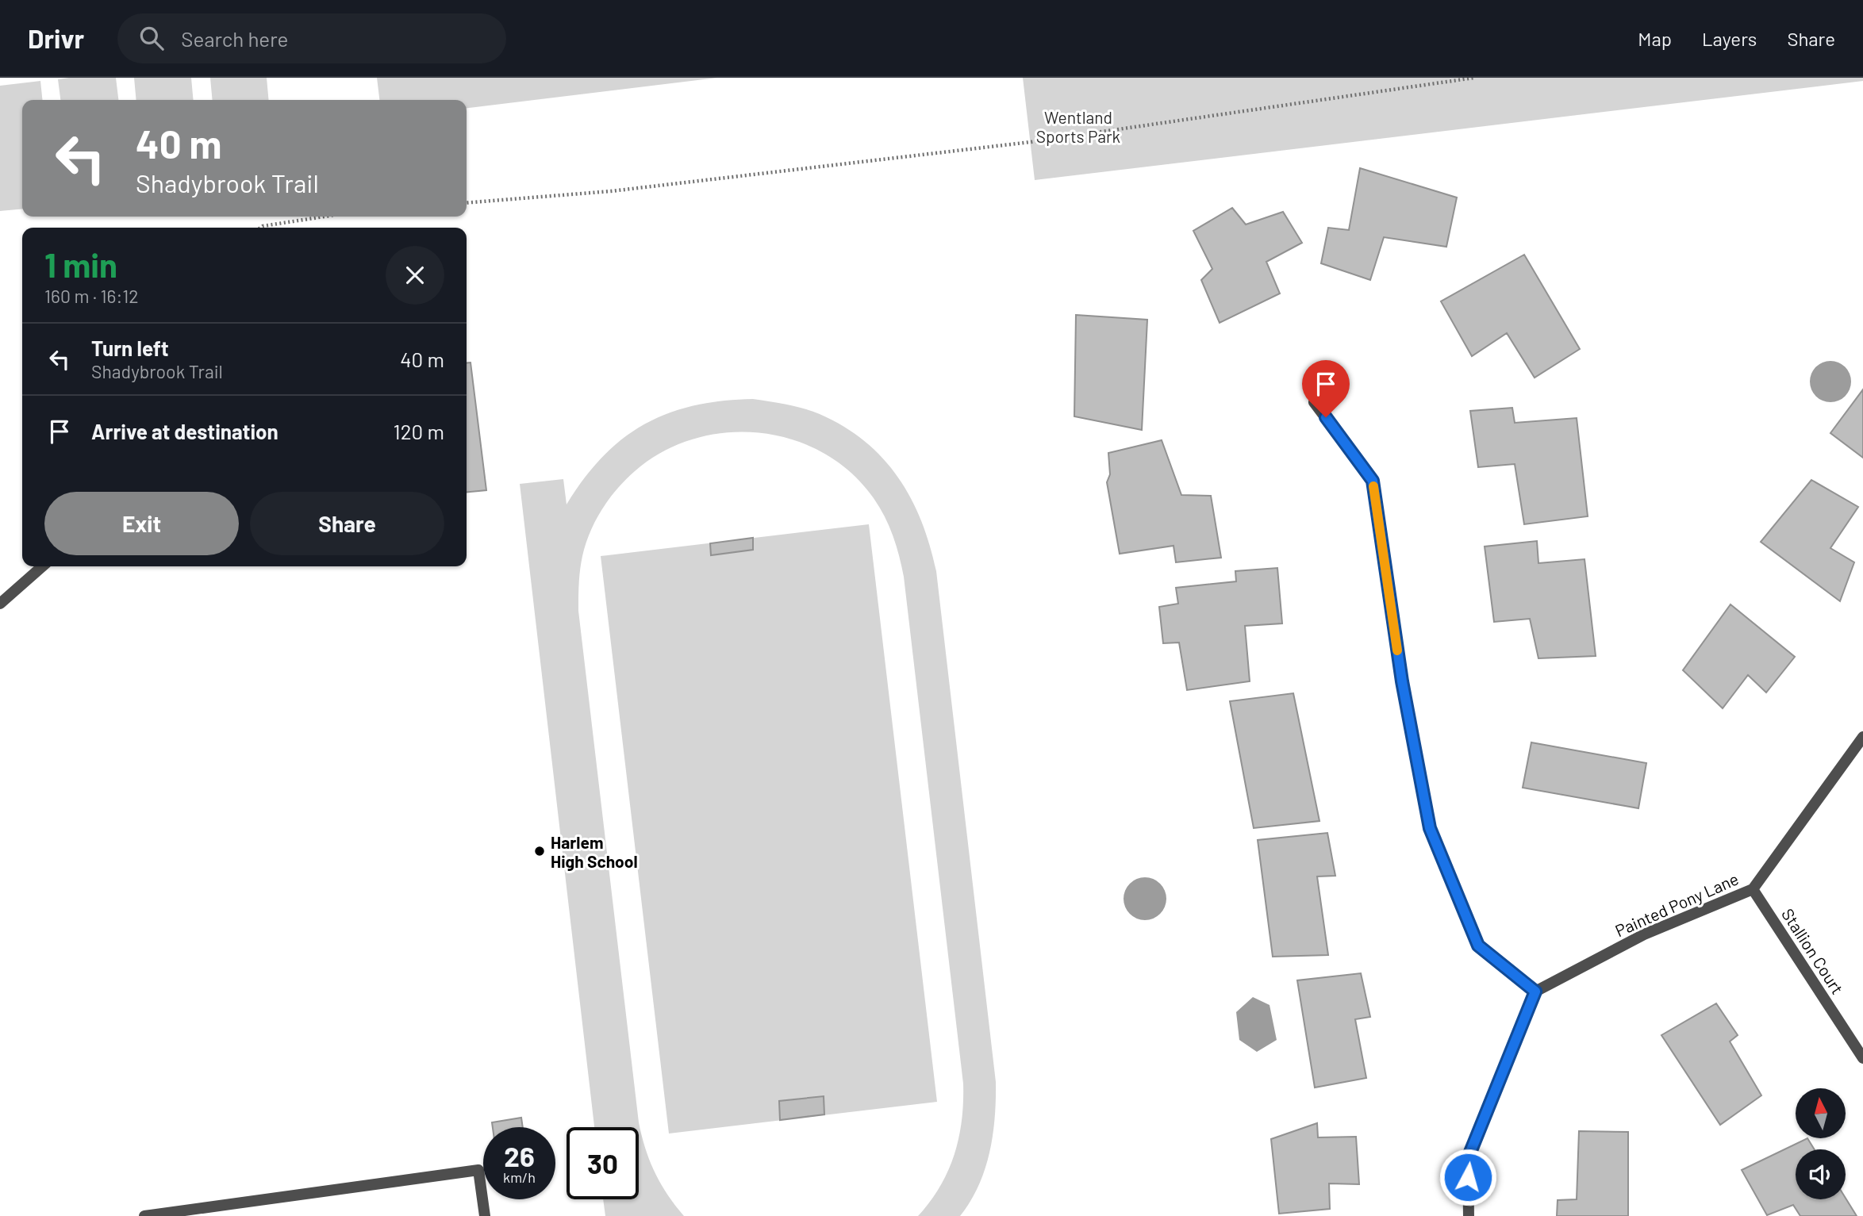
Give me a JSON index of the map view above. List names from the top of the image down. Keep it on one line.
{"streets":{"street":["Painted Pony Lane","Stallion Court"]},"crossings":[["Painted Pony Lane","Stallion Court"]],"parks":["Wentland Sports Park"],"places":["Harlem High School"],"north":"top","page":{"header":"Drivr","search":"Search here","nav":["Map","Layers","Share"],"turn":["40 m","Shadybrook Trail"],"heading":["1 min","160 m · 16:12"],"list":[{"name":"Turn left","note":"Shadybrook Trail","value":"40 m"},{"name":"Arrive at destination","value":"120 m"}],"buttons":["Exit","Share"],"speed":"26 km/h","limit":"30"}}
